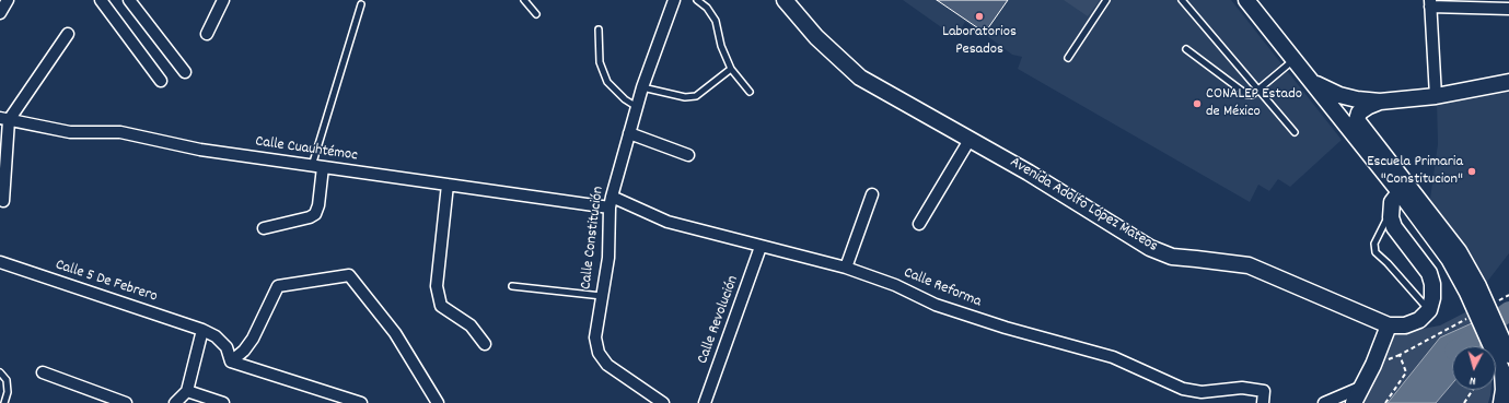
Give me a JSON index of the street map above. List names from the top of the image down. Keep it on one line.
{"streets":{"street":["Calle Cuauhtémoc","Avenida Adolfo López Mateos","Calle Constitución","Calle 5 De Febrero","Calle Reforma","Calle Revolución"]},"crossings":[["Calle Cuauhtémoc","Calle Constitución"],["Calle Cuauhtémoc","Calle Reforma"],["Calle Constitución","Calle Reforma"],["Calle Reforma","Calle Revolución"]],"places":["Laboratorios Pesados","CONALEP Estado de México","Escuela Primaria \"Constitucion\""],"north":"bottom"}
